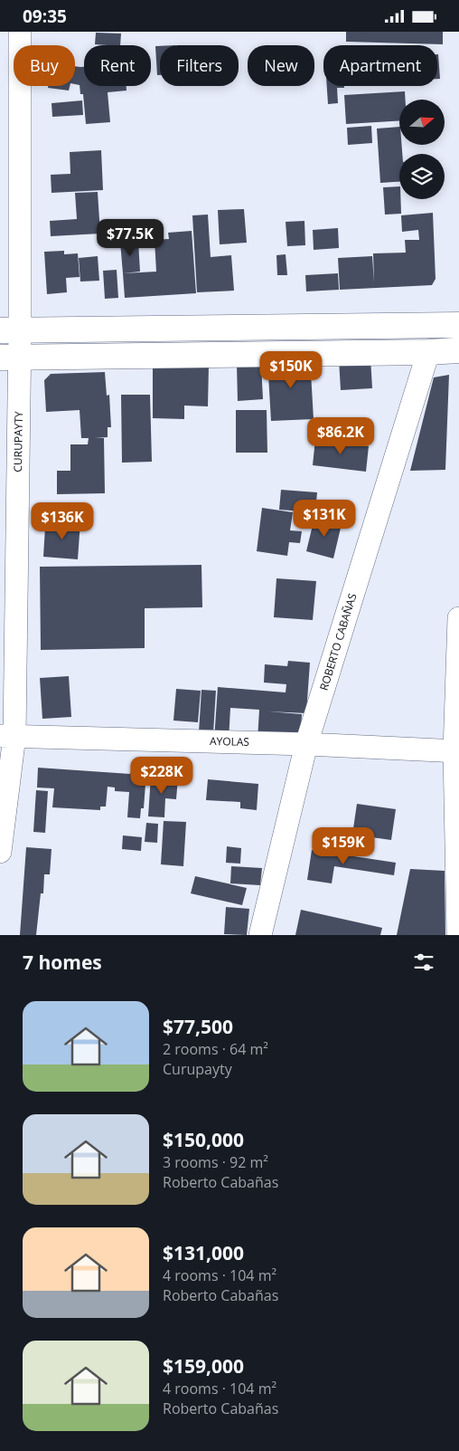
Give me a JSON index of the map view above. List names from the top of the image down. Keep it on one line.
{"streets":{"street":["CURUPAYTY","ROBERTO CABAÑAS","AYOLAS"]},"crossings":[["CURUPAYTY","AYOLAS"],["ROBERTO CABAÑAS","AYOLAS"]],"north":"right","page":{"status":"09:35","chip":["Buy","Rent","Filters","New","Apartment"],"price":["$77.5K","$150K","$86.2K","$131K","$136K","$228K","$159K"],"heading":"7 homes","list":[{"name":"$77,500","note":"2 rooms · 64 m² · Curupayty"},{"name":"$150,000","note":"3 rooms · 92 m² · Roberto Cabañas"},{"name":"$131,000","note":"4 rooms · 104 m² · Roberto Cabañas"},{"name":"$159,000","note":"4 rooms · 104 m² · Roberto Cabañas"}]}}
